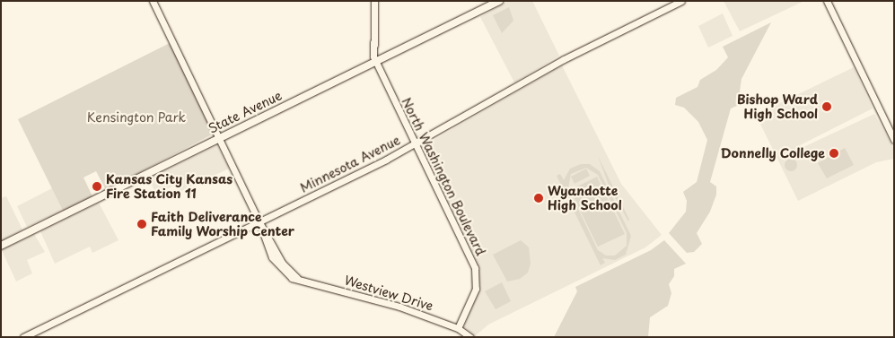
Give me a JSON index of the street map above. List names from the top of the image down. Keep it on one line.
{"streets":{"main road":["State Avenue","Minnesota Avenue","North Washington Boulevard","Westview Drive"]},"crossings":[["State Avenue","North Washington Boulevard"],["State Avenue","Westview Drive"],["Minnesota Avenue","North Washington Boulevard"],["Minnesota Avenue","Westview Drive"],["North Washington Boulevard","Westview Drive"]],"parks":["Kensington Park"],"places":["Bishop Ward High School","Donnelly College","Kansas City Kansas Fire Station 11","Wyandotte High School","Faith Deliverance Family Worship Center"]}
